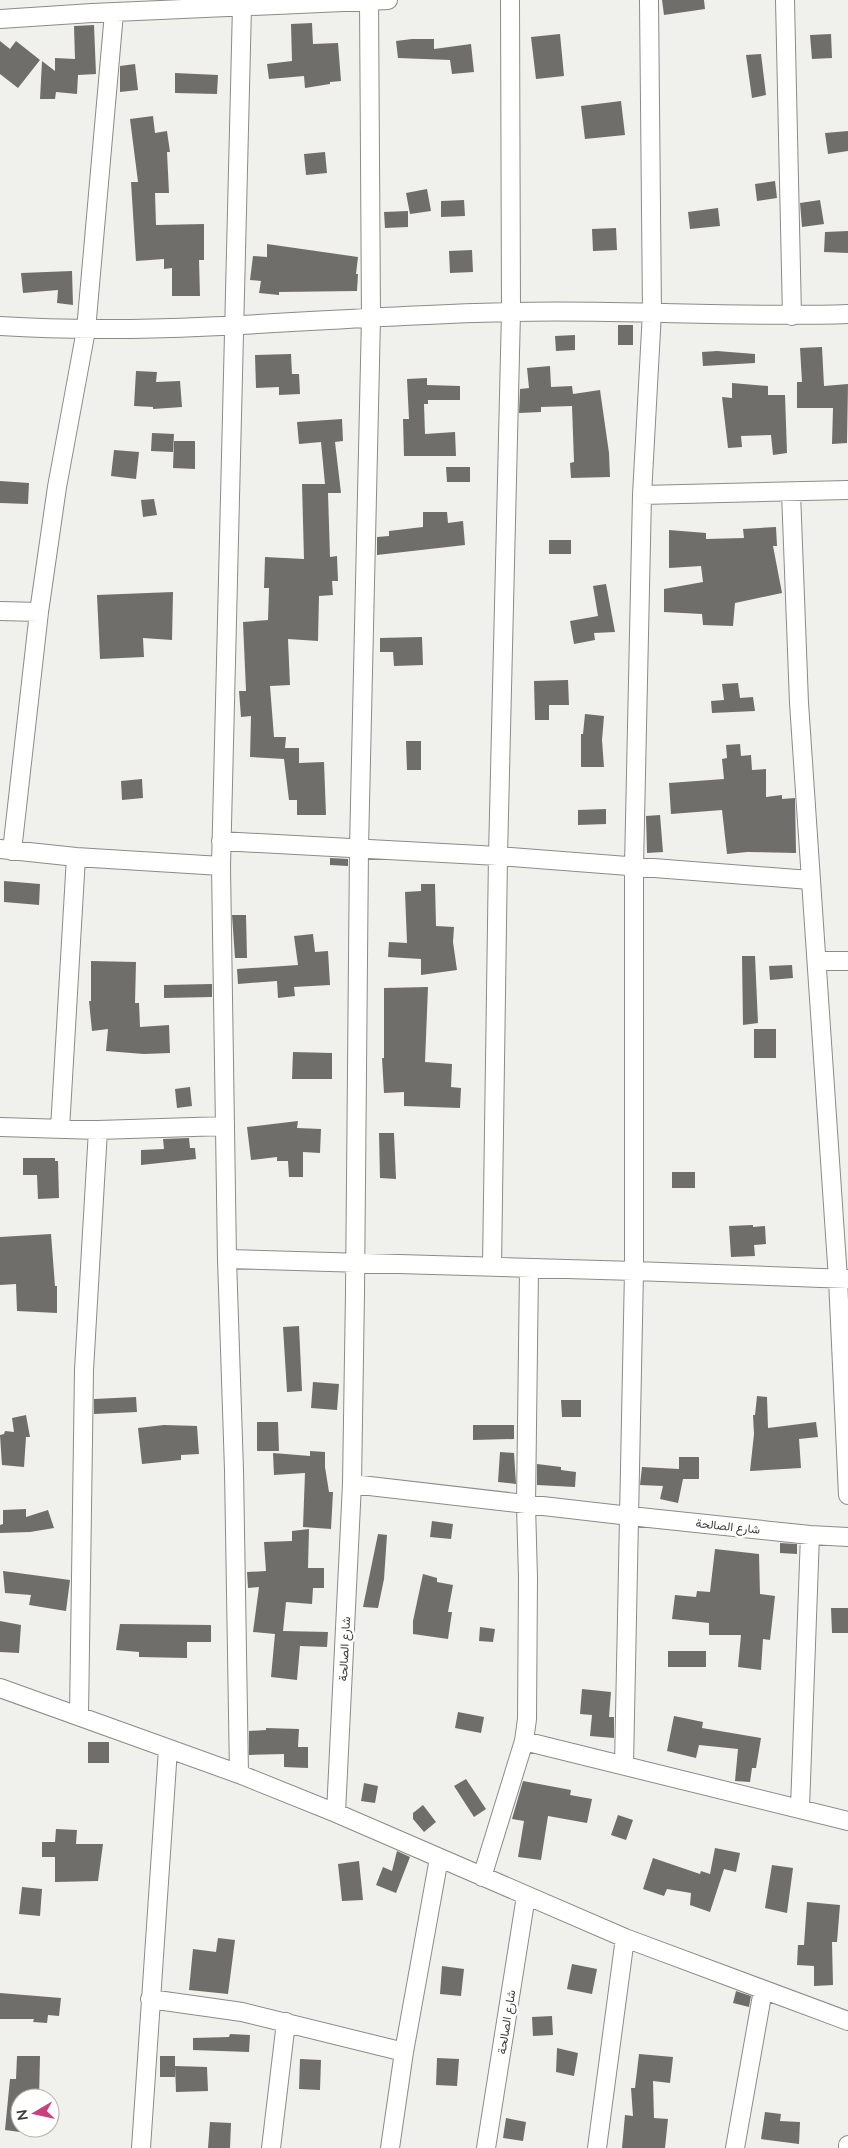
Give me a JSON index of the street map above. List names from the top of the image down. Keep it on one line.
{"streets":{"street":["شارع الصالحة"]},"north":"left"}
